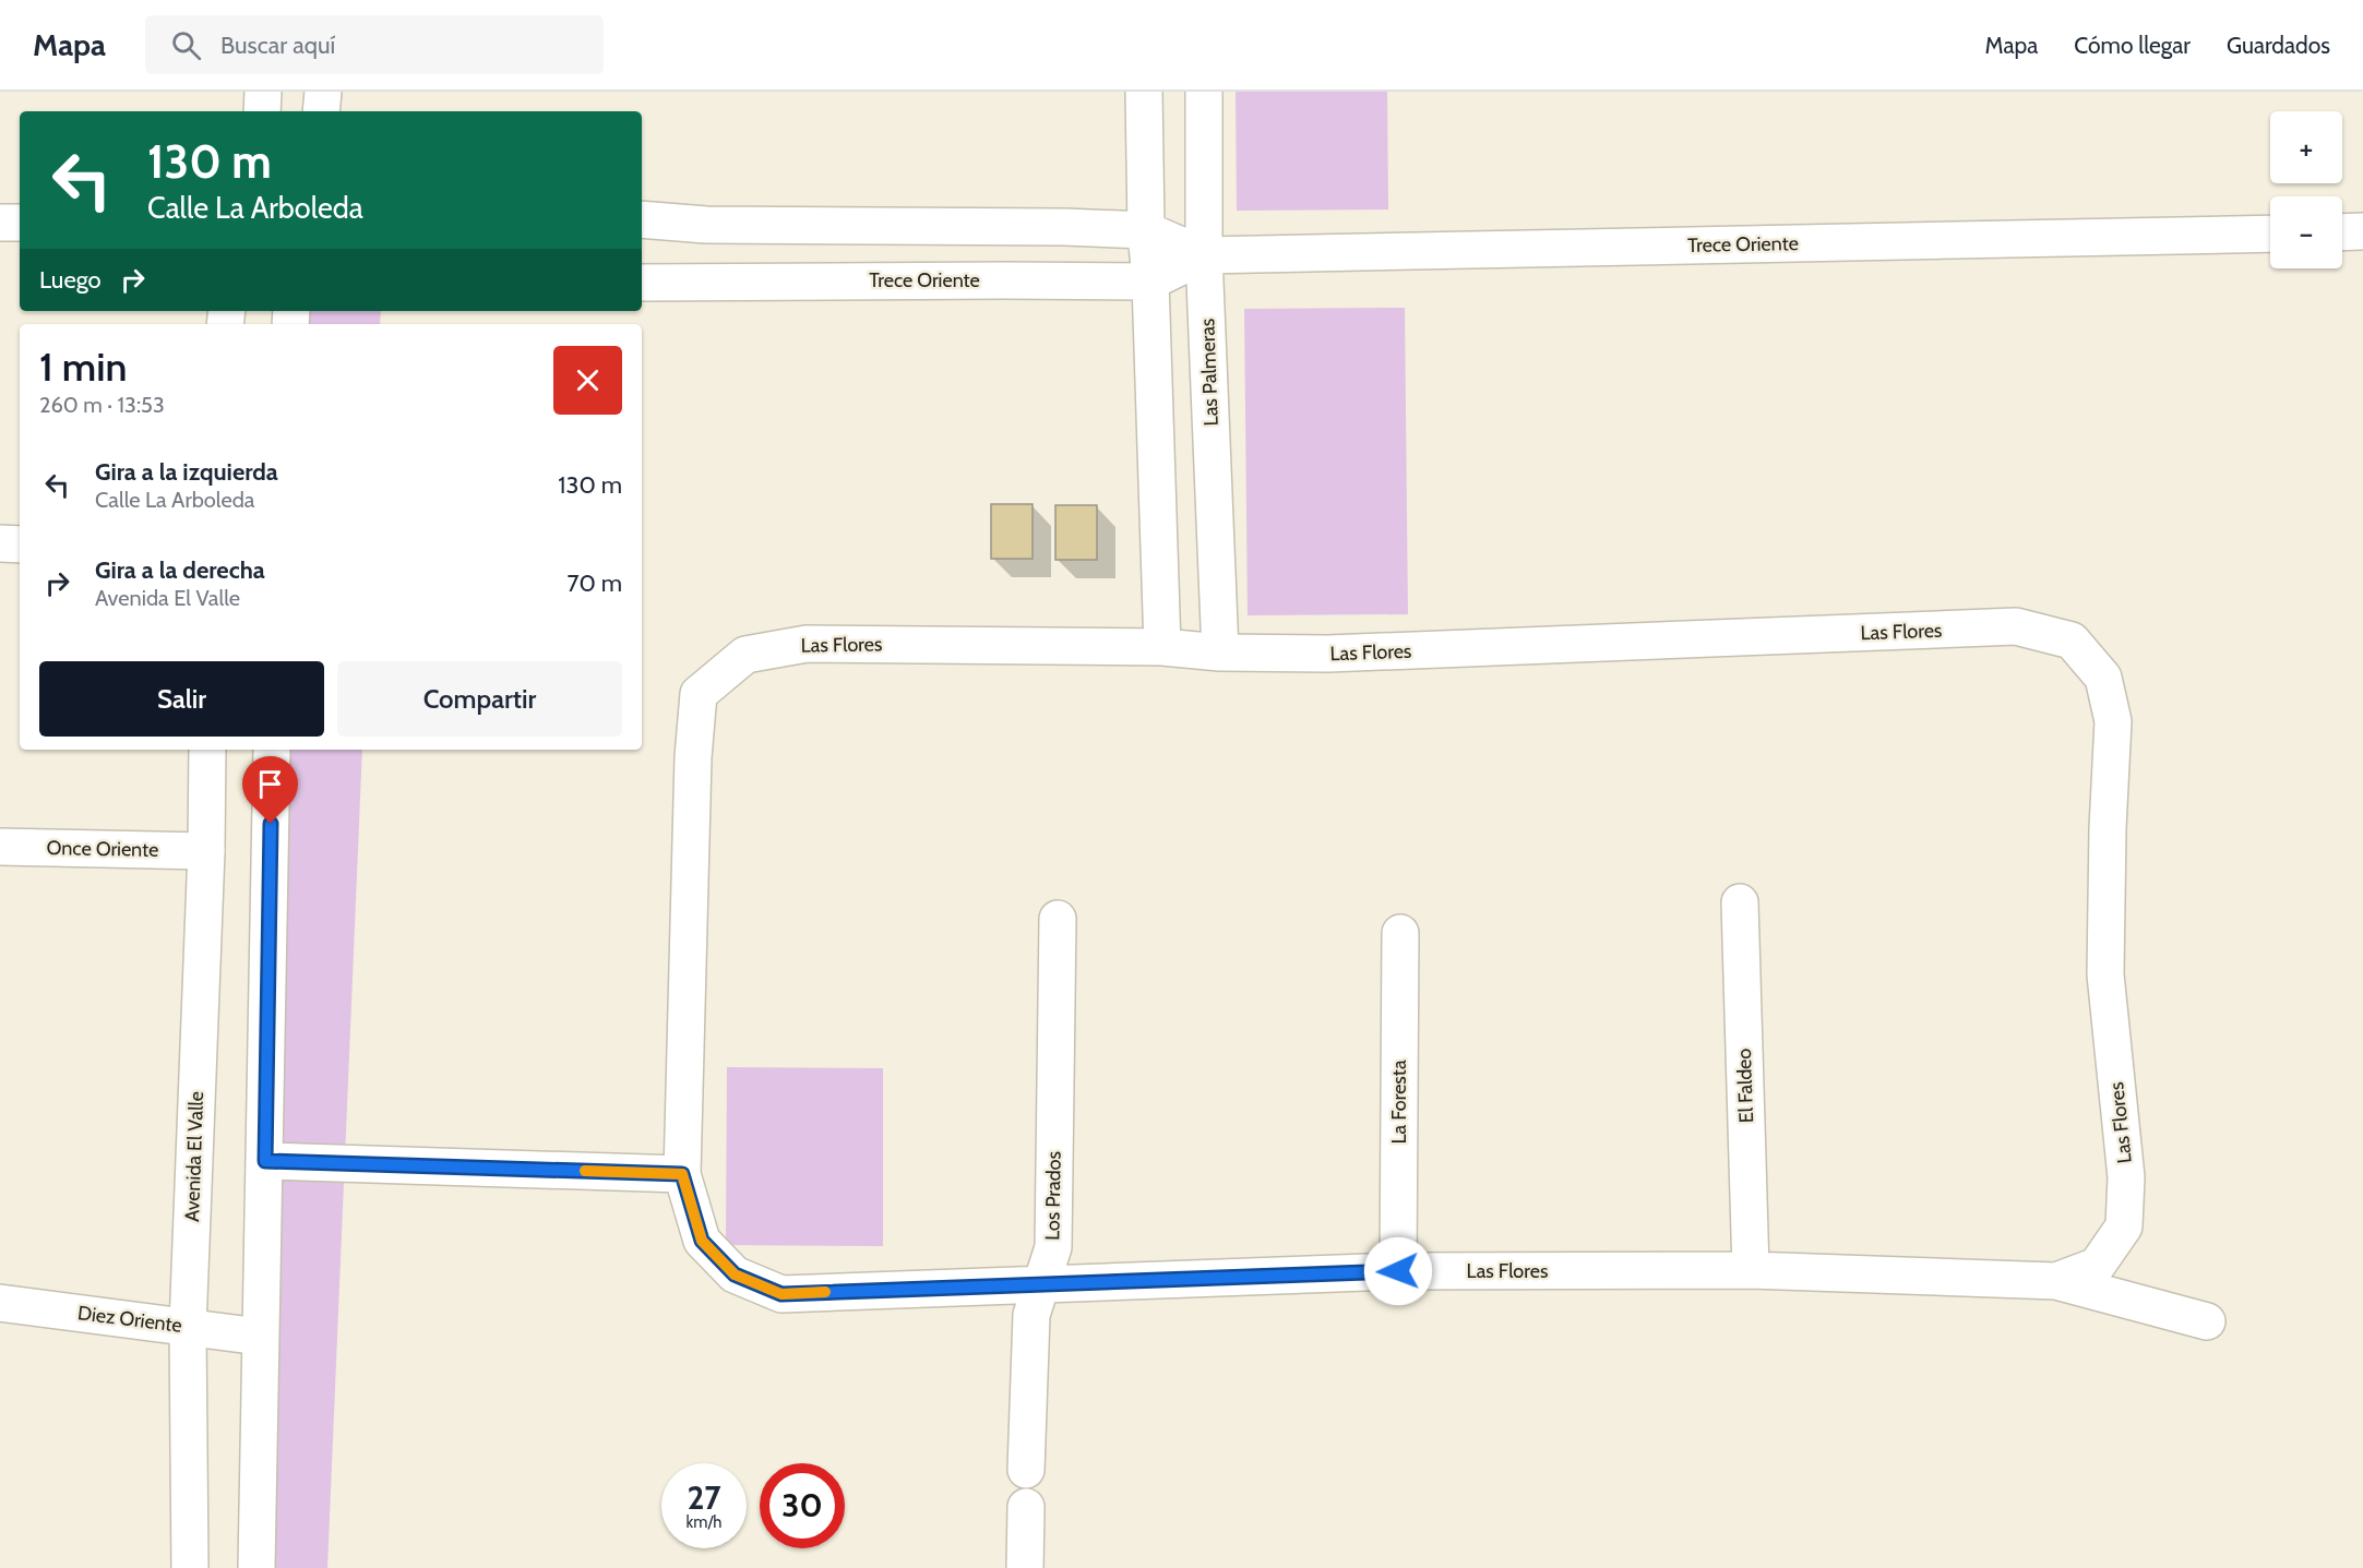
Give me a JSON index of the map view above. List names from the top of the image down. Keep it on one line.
{"streets":{"street":["Trece Oriente","Las Palmeras","Las Flores","Once Oriente","El Faldeo","La Foresta","Avenida El Valle","Los Prados","Diez Oriente"]},"crossings":[["Trece Oriente","Las Palmeras"],["Las Palmeras","Las Flores"],["Las Flores","El Faldeo"],["Las Flores","La Foresta"],["Las Flores","Los Prados"],["Once Oriente","Avenida El Valle"],["Avenida El Valle","Diez Oriente"]],"page":{"header":"Mapa","search":"Buscar aquí","nav":["Mapa","Cómo llegar","Guardados"],"map_buttons":["+","−"],"turn":["130 m","Calle La Arboleda"],"then":"Luego","heading":["1 min","260 m · 13:53"],"list":[{"name":"Gira a la izquierda","note":"Calle La Arboleda","value":"130 m"},{"name":"Gira a la derecha","note":"Avenida El Valle","value":"70 m"}],"buttons":["Salir","Compartir"],"speed":"27 km/h","limit":"30"}}
